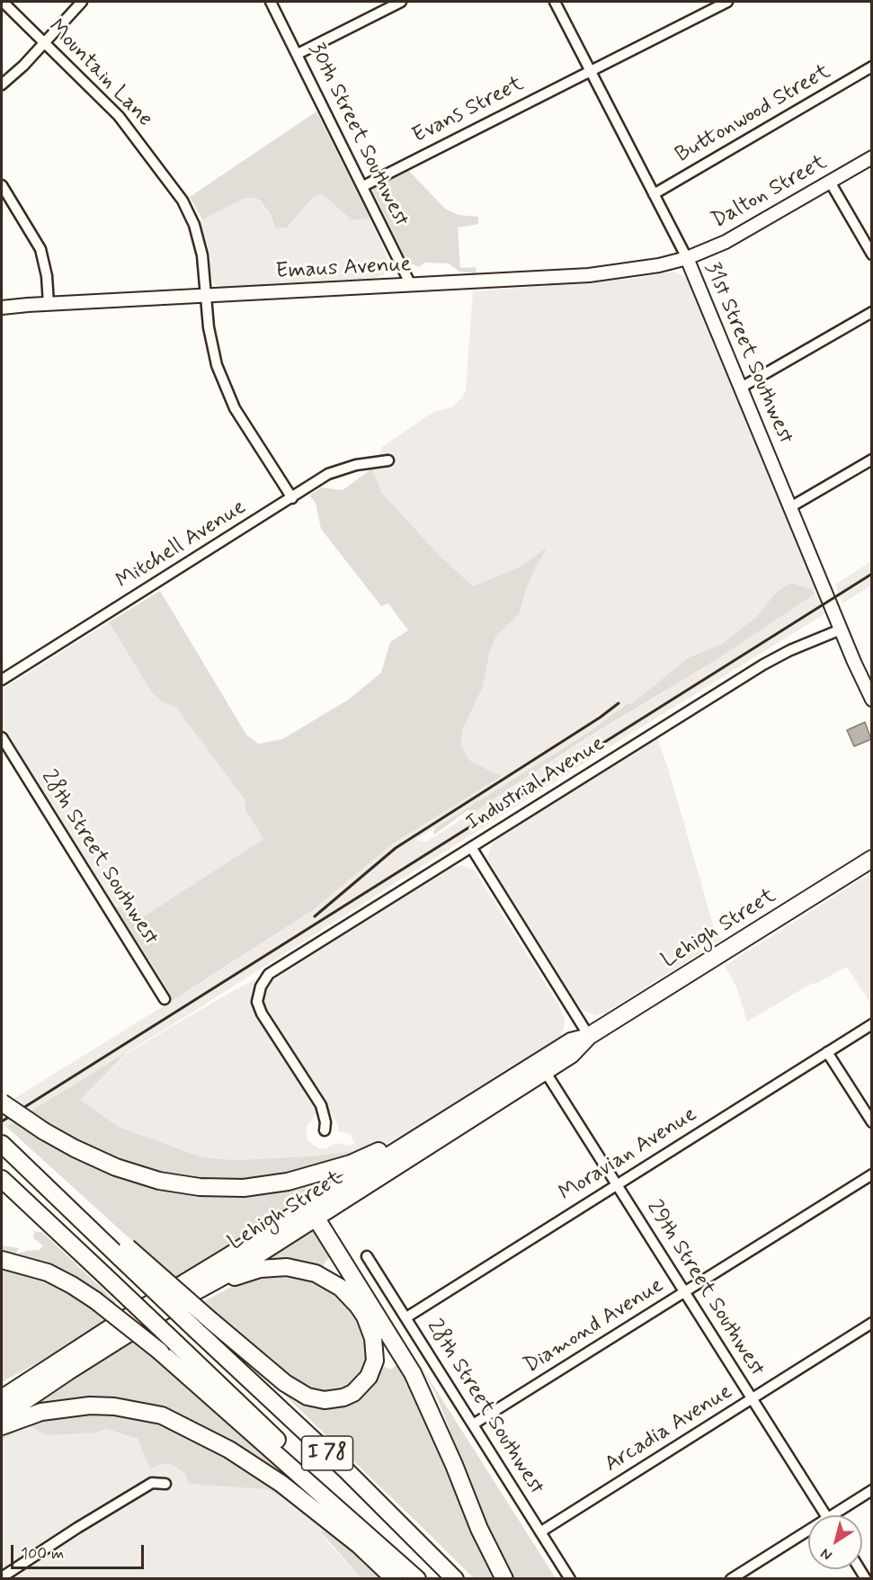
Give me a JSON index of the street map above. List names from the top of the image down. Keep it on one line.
{"streets":{"highway":["Lehigh Street","I 78"],"main road":["Dalton Street","Emaus Avenue","31st Street Southwest"],"street":["Mountain Lane","Evans Street","Buttonwood Street","30th Street Southwest","Mitchell Avenue","Industrial Avenue","28th Street Southwest","Moravian Avenue","29th Street Southwest","Diamond Avenue","Arcadia Avenue"]},"crossings":[["Mountain Lane","Emaus Avenue"],["Evans Street","30th Street Southwest"],["Evans Street","31st Street Southwest"],["Buttonwood Street","31st Street Southwest"],["30th Street Southwest","Emaus Avenue"],["Dalton Street","Emaus Avenue"],["Dalton Street","31st Street Southwest"],["Emaus Avenue","31st Street Southwest"],["31st Street Southwest","Industrial Avenue"],["28th Street Southwest","Moravian Avenue"],["28th Street Southwest","Diamond Avenue"],["28th Street Southwest","Arcadia Avenue"],["Lehigh Street","29th Street Southwest"],["Moravian Avenue","29th Street Southwest"],["29th Street Southwest","Diamond Avenue"],["29th Street Southwest","Arcadia Avenue"]],"scale_bar":"100 m","north":"bottom left"}
